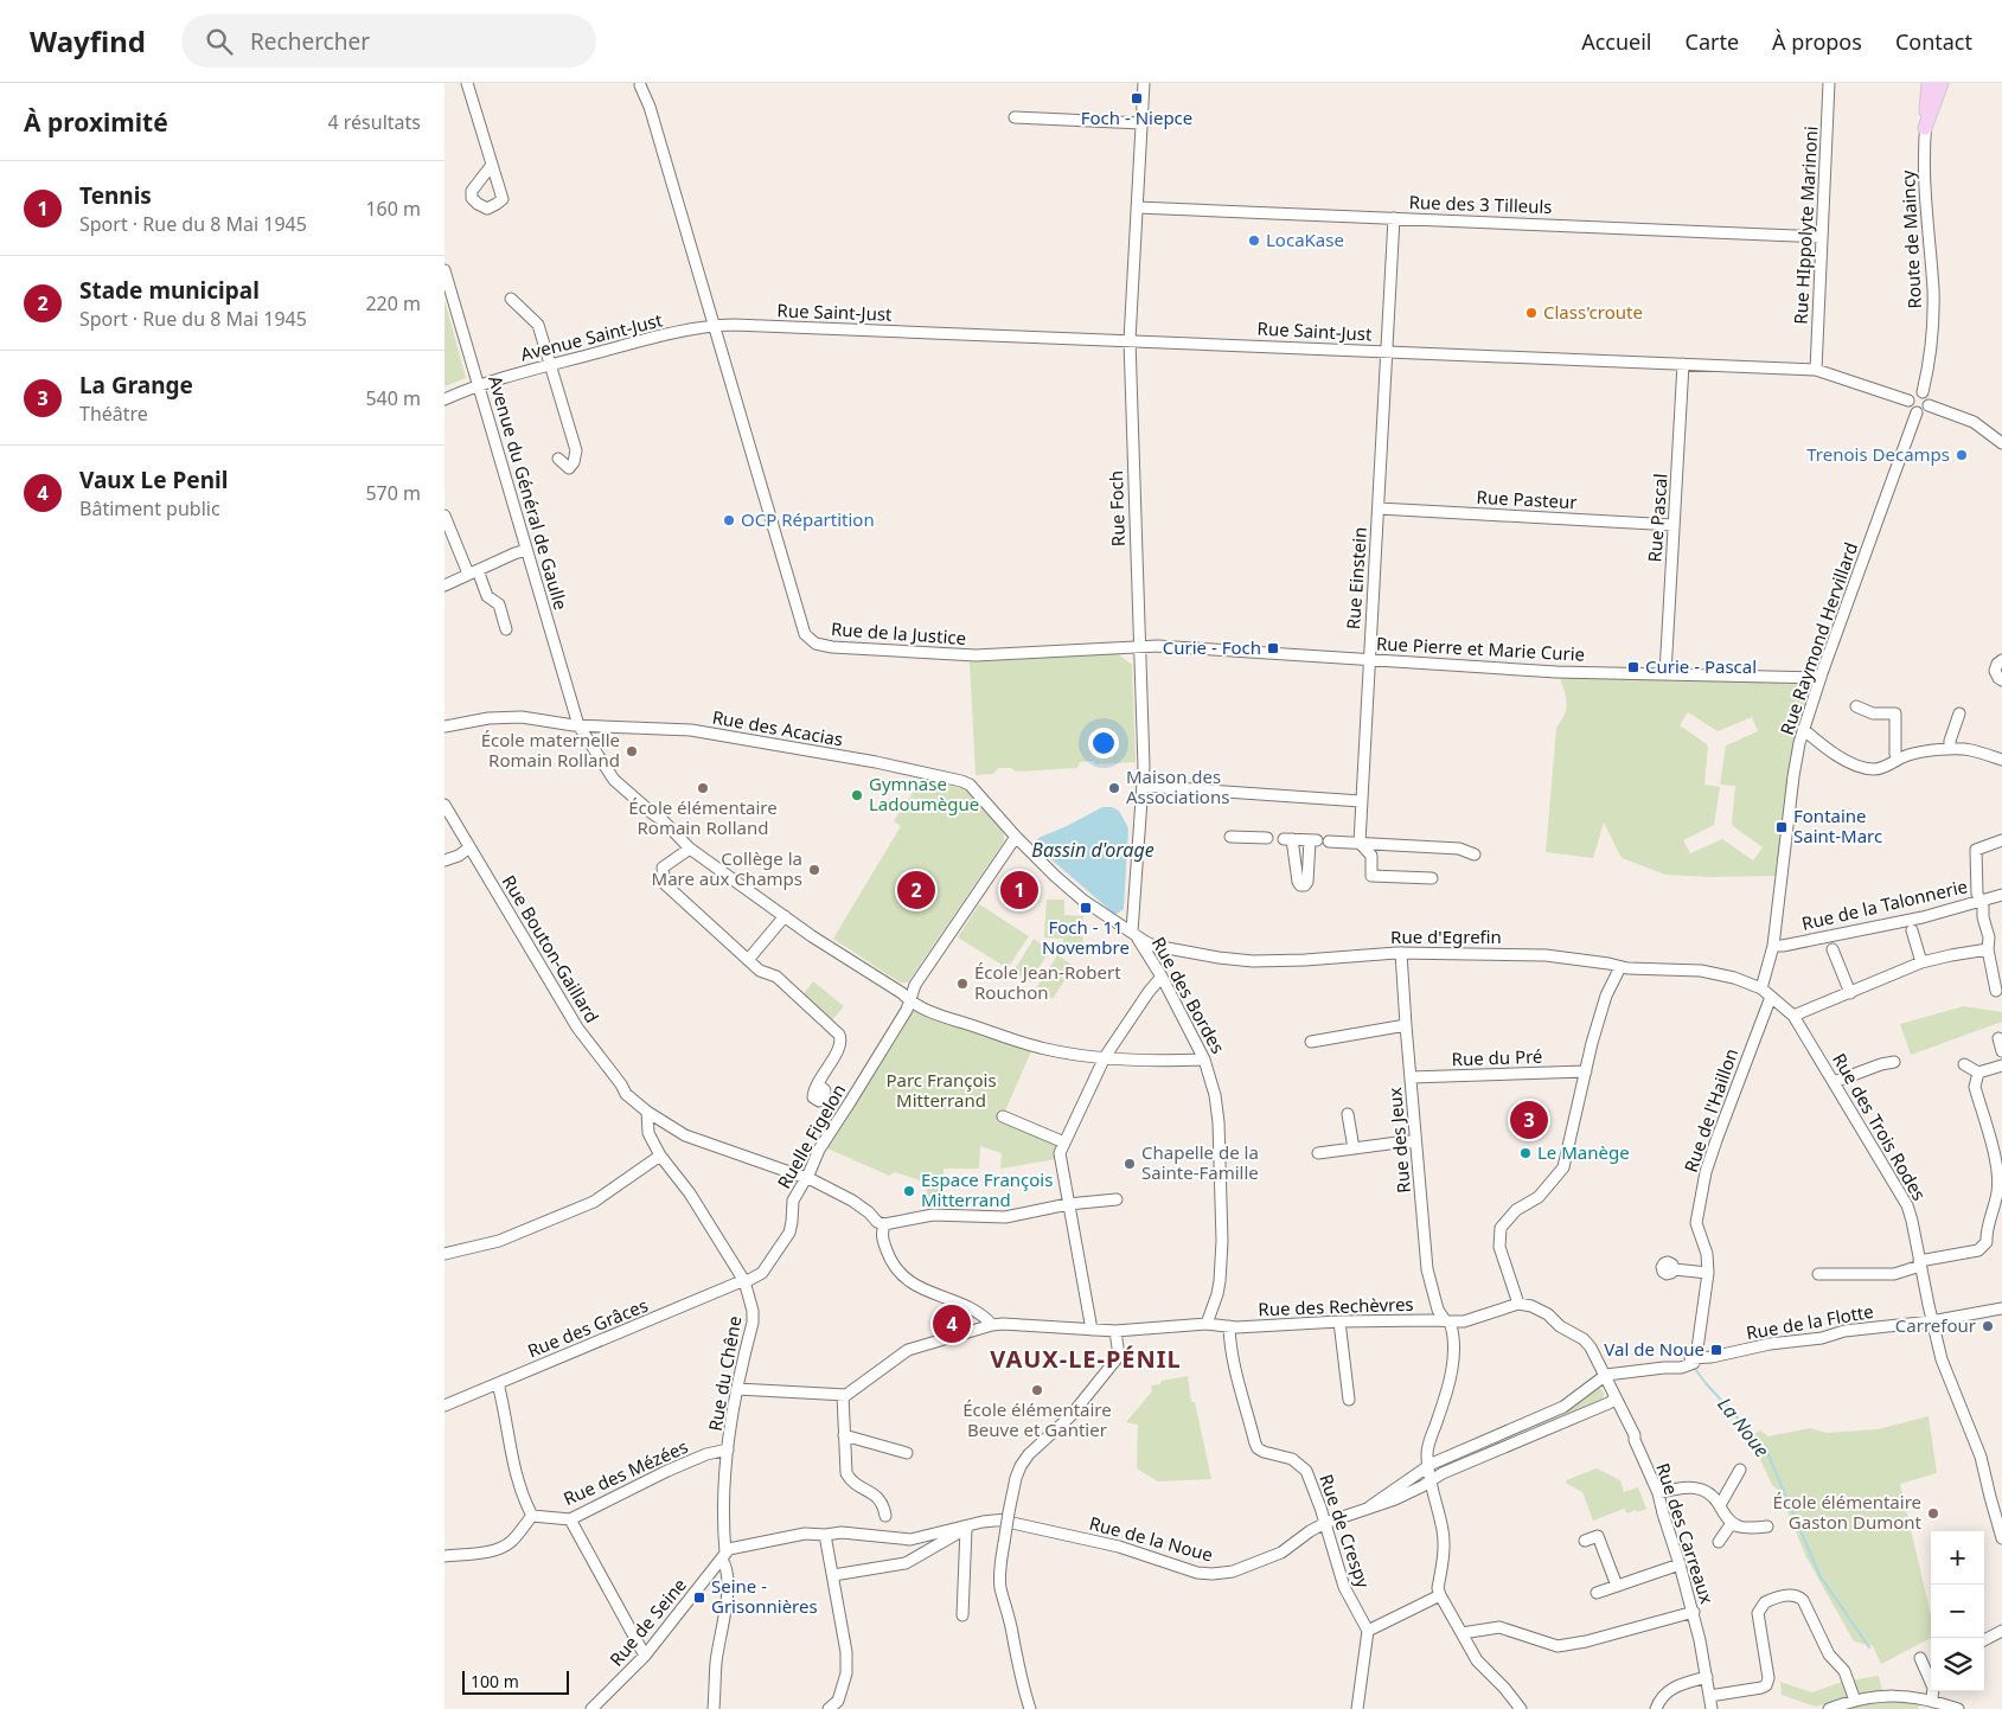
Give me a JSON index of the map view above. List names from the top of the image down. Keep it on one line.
{"streets":{"street":["Rue des 3 Tilleuls","Rue HIppolyte Marinoni","Route de Maincy","Rue Saint-Just","Avenue Saint-Just","Avenue du Général de Gaulle","Rue Pasteur","Rue Foch","Rue Pascal","Rue Einstein","Rue de la Justice","Rue Raymond Hervillard","Rue Pierre et Marie Curie","Rue des Acacias","Rue de la Talonnerie","Rue d'Egrefin","Rue Bouton-Gaillard","Rue des Bordes","Rue du Pré","Rue de l'Haillon","Rue des Trois Rodes","Ruelle Figelon","Rue des Jeux","Rue des Rechèvres","Rue de la Flotte","Rue des Grâces","Rue du Chêne","Rue des Mézées","Rue de Crespy","Rue des Carreaux","Rue de la Noue","Rue de Seine"]},"crossings":[["Rue des 3 Tilleuls","Rue HIppolyte Marinoni"],["Rue des 3 Tilleuls","Rue Foch"],["Rue des 3 Tilleuls","Rue Einstein"],["Rue HIppolyte Marinoni","Rue Saint-Just"],["Route de Maincy","Rue Saint-Just"],["Route de Maincy","Rue Raymond Hervillard"],["Rue Saint-Just","Avenue Saint-Just"],["Rue Saint-Just","Rue Foch"],["Rue Saint-Just","Rue Pascal"],["Rue Saint-Just","Rue Einstein"],["Rue Saint-Just","Rue de la Justice"],["Rue Saint-Just","Rue Raymond Hervillard"],["Avenue Saint-Just","Avenue du Général de Gaulle"],["Avenue Saint-Just","Rue de la Justice"],["Avenue du Général de Gaulle","Rue des Acacias"],["Avenue du Général de Gaulle","Rue des Bordes"],["Avenue du Général de Gaulle","Ruelle Figelon"],["Rue Pasteur","Rue Pascal"],["Rue Pasteur","Rue Einstein"],["Rue Foch","Rue de la Justice"],["Rue Foch","Rue Pierre et Marie Curie"],["Rue Foch","Rue d'Egrefin"],["Rue Foch","Rue des Bordes"],["Rue Pascal","Rue Pierre et Marie Curie"],["Rue Einstein","Rue Pierre et Marie Curie"],["Rue de la Justice","Rue Pierre et Marie Curie"],["Rue Raymond Hervillard","Rue Pierre et Marie Curie"],["Rue Raymond Hervillard","Rue de la Talonnerie"],["Rue Raymond Hervillard","Rue d'Egrefin"],["Rue Raymond Hervillard","Rue des Trois Rodes"],["Rue des Acacias","Rue d'Egrefin"],["Rue d'Egrefin","Rue des Bordes"],["Rue d'Egrefin","Rue des Trois Rodes"],["Rue d'Egrefin","Ruelle Figelon"],["Rue d'Egrefin","Rue des Jeux"],["Rue Bouton-Gaillard","Rue du Chêne"],["Rue des Bordes","Rue des Rechèvres"],["Rue du Pré","Rue des Jeux"],["Rue de l'Haillon","Rue des Trois Rodes"],["Rue de l'Haillon","Rue de la Flotte"],["Rue des Trois Rodes","Rue de la Flotte"],["Ruelle Figelon","Rue des Grâces"],["Ruelle Figelon","Rue du Chêne"],["Rue des Jeux","Rue des Rechèvres"],["Rue des Jeux","Rue de la Noue"],["Rue des Rechèvres","Rue de Crespy"],["Rue des Rechèvres","Rue des Carreaux"],["Rue de la Flotte","Rue des Carreaux"],["Rue de la Flotte","Rue de la Noue"],["Rue des Grâces","Rue du Chêne"],["Rue du Chêne","Rue des Mézées"],["Rue du Chêne","Rue de la Noue"],["Rue du Chêne","Rue de Seine"],["Rue de Crespy","Rue de la Noue"],["Rue des Carreaux","Rue de la Noue"],["Rue de la Noue","Rue de Seine"]],"districts":["VAUX-LE-PÉNIL"],"water":["Bassin d'orage","La Noue"],"parks":["Parc François Mitterrand"],"places":{"transit":["Foch - Niepce","Curie - Foch","Curie - Pascal","Fontaine Saint-Marc","Foch - 11 Novembre","Val de Noue","Seine - Grisonnières"],"other":["LocaKase","Class'croute","Trenois Decamps","OCP Répartition","École maternelle Romain Rolland","École élémentaire Romain Rolland","Maison des Associations","Gymnase Ladoumègue","Collège la Mare aux Champs","École Jean-Robert Rouchon","Le Manège","Chapelle de la Sainte-Famille","Espace François Mitterrand","Carrefour","École élémentaire Beuve et Gantier","École élémentaire Gaston Dumont"]},"scale_bar":"100 m","page":{"header":"Wayfind","search":"Rechercher","nav":["Accueil","Carte","À propos","Contact"],"heading":["À proximité","4 résultats"],"list":[{"mark":"1","name":"Tennis","note":"Sport · Rue du 8 Mai 1945","value":"160 m"},{"mark":"2","name":"Stade municipal","note":"Sport · Rue du 8 Mai 1945","value":"220 m"},{"mark":"3","name":"La Grange","note":"Théâtre","value":"540 m"},{"mark":"4","name":"Vaux Le Penil","note":"Bâtiment public","value":"570 m"}],"pins":["1","2","3","4"],"map_buttons":["+","−"],"scale":"100 m"}}
